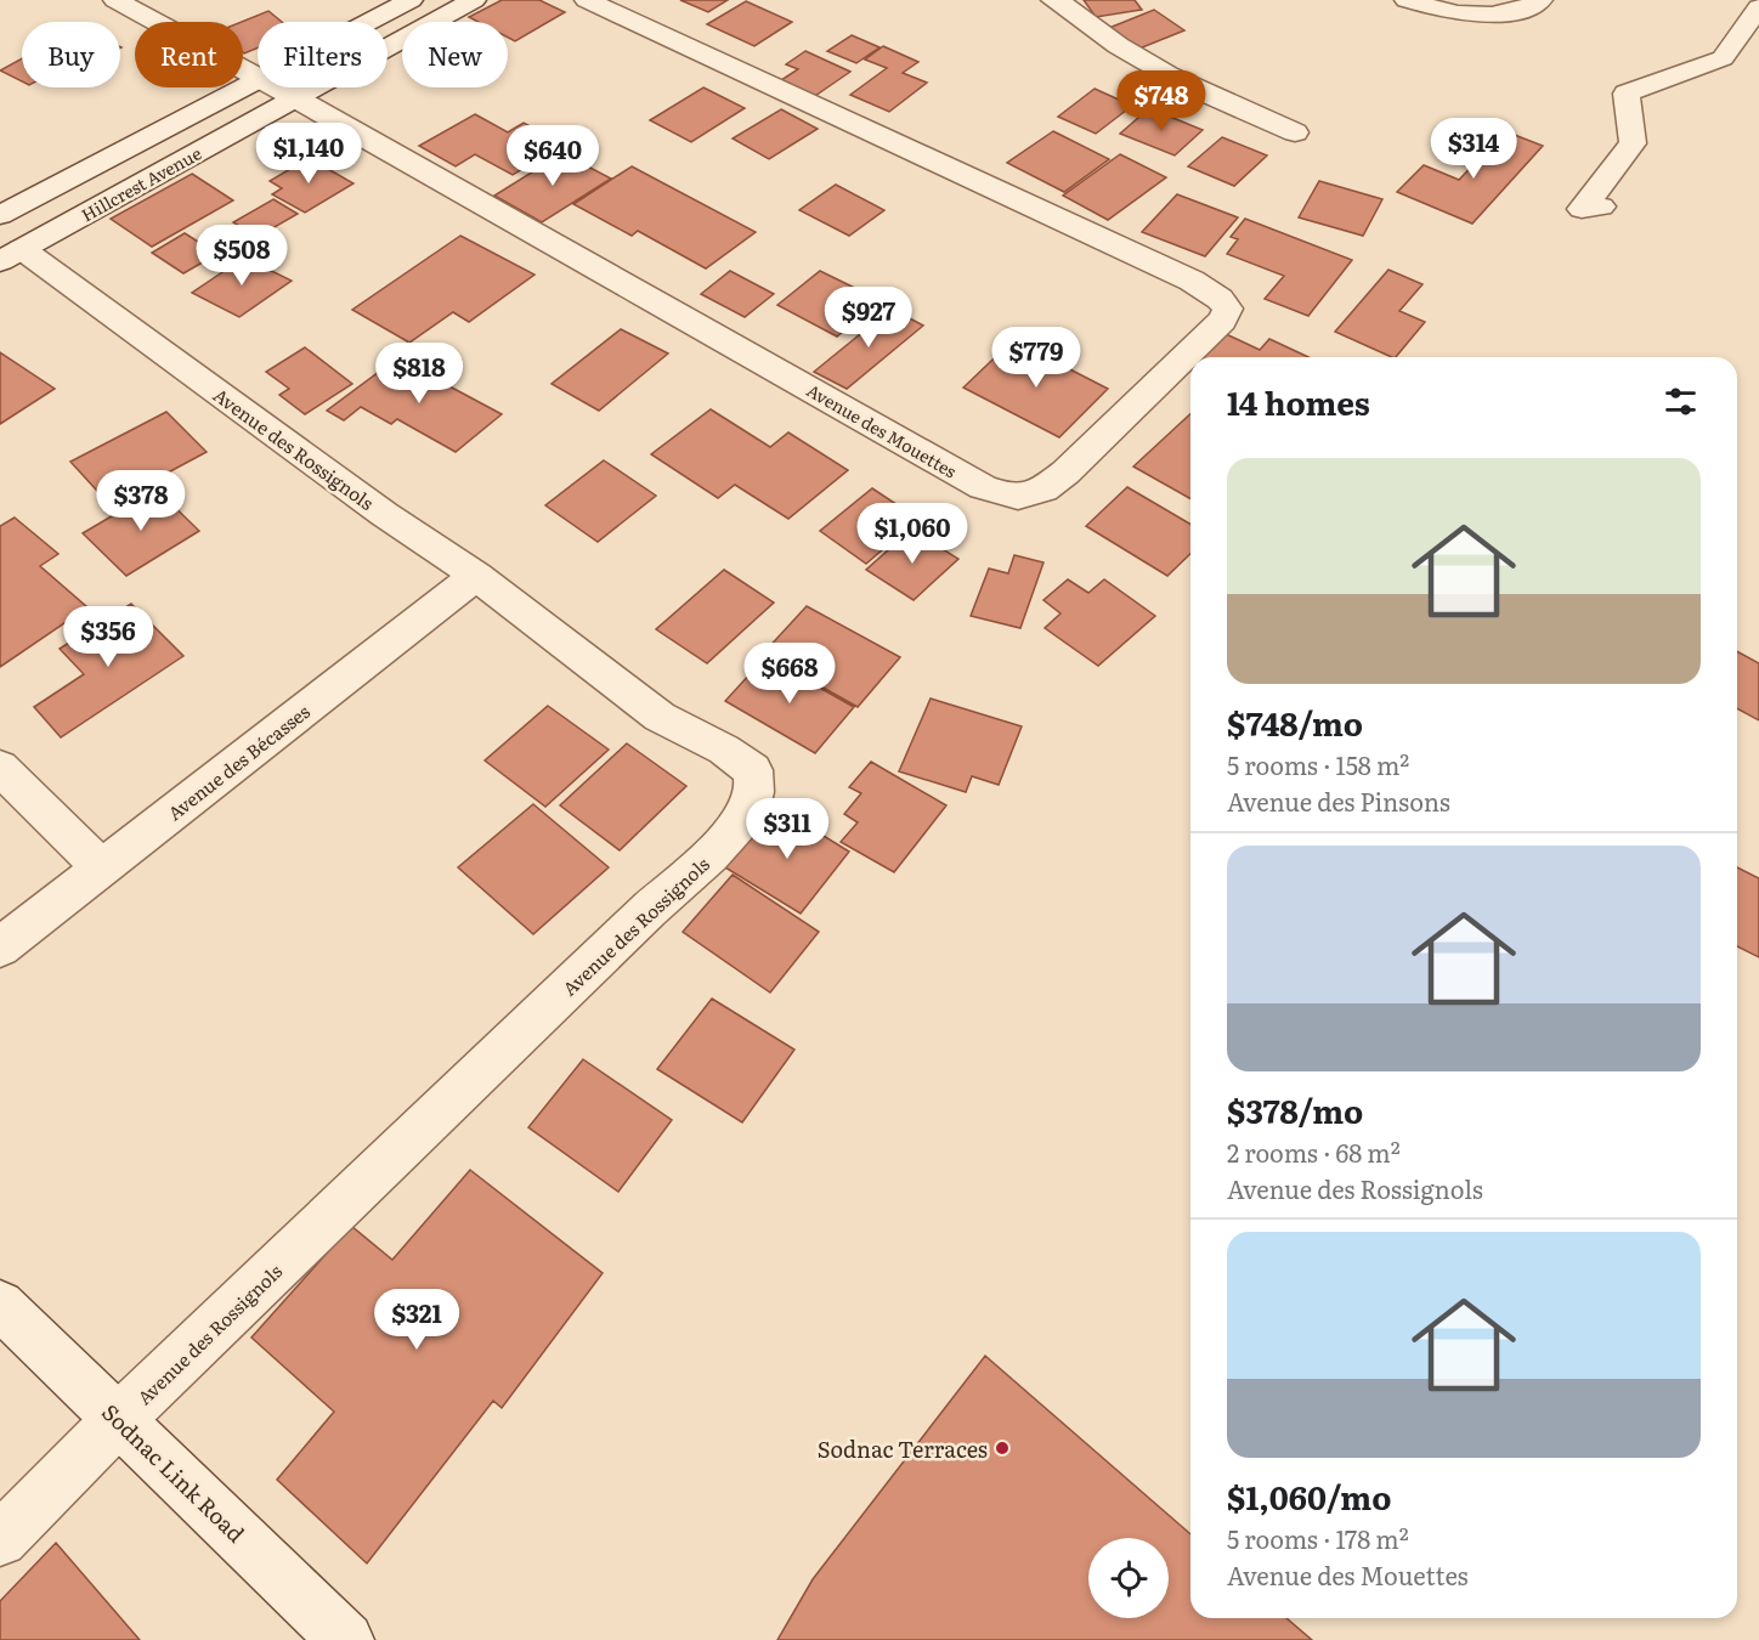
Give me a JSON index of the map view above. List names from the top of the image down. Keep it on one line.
{"streets":{"street":["Hillcrest Avenue","Avenue des Mouettes","Avenue des Rossignols","Avenue des Bécasses","Sodnac Link Road"]},"crossings":[["Hillcrest Avenue","Avenue des Mouettes"],["Hillcrest Avenue","Avenue des Rossignols"],["Avenue des Rossignols","Avenue des Bécasses"],["Avenue des Rossignols","Sodnac Link Road"]],"places":["Sodnac Terraces"],"page":{"chip":["Buy","Rent","Filters","New"],"price":["$748","$314","$1,140","$640","$508","$927","$779","$818","$378","$1,060","$356","$668","$311","$321"],"heading":"14 homes","list":[{"name":"$748/mo","note":"5 rooms · 158 m² · Avenue des Pinsons"},{"name":"$378/mo","note":"2 rooms · 68 m² · Avenue des Rossignols"},{"name":"$1,060/mo","note":"5 rooms · 178 m² · Avenue des Mouettes"}]}}
